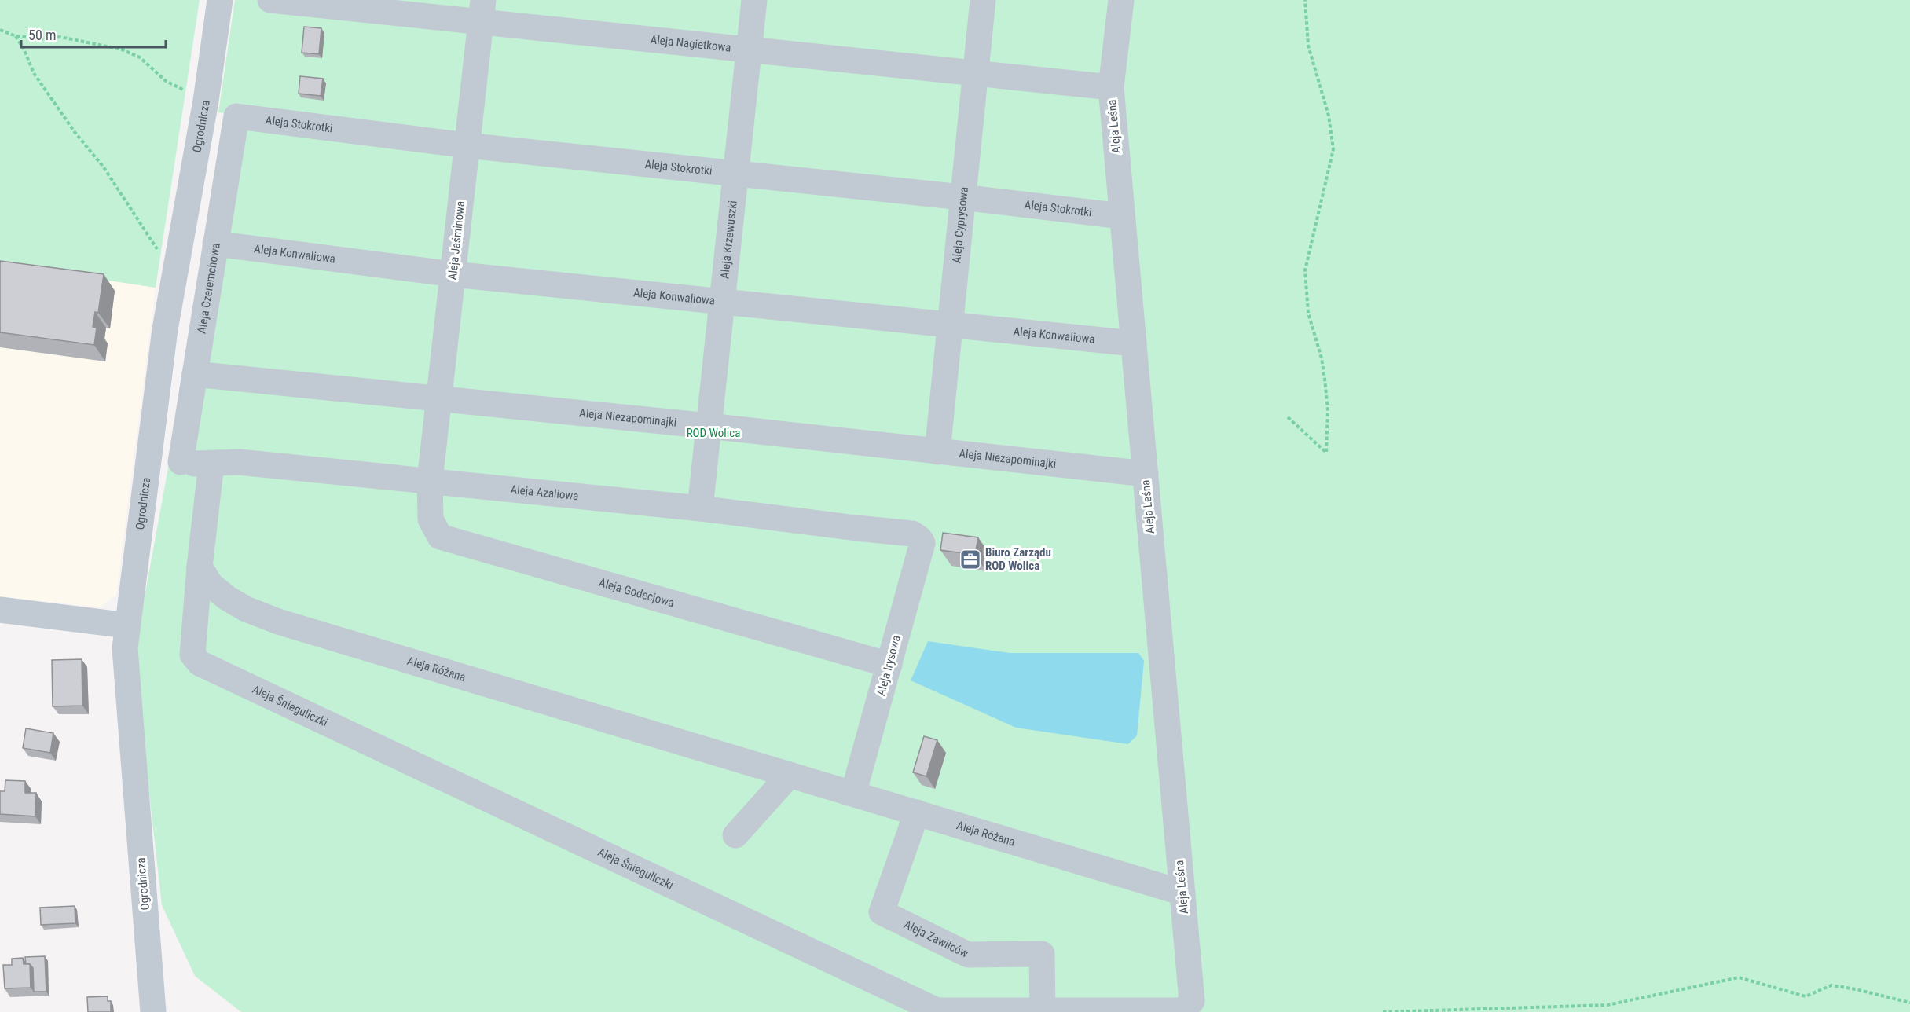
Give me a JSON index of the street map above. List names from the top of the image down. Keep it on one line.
{"streets":{"street":["Aleja Nagietkowa","Aleja Stokrotki","Aleja Leśna","Ogrodnicza","Aleja Cyprysowa","Aleja Krzewuszki","Aleja Jaśminowa","Aleja Konwaliowa","Aleja Czeremchowa","Aleja Niezapominajki","Aleja Azaliowa","Aleja Godecjowa","Aleja Irysowa","Aleja Różana","Aleja Śnieguliczki","Aleja Zawilców"]},"crossings":[["Aleja Nagietkowa","Aleja Leśna"],["Aleja Nagietkowa","Aleja Cyprysowa"],["Aleja Nagietkowa","Aleja Krzewuszki"],["Aleja Nagietkowa","Aleja Jaśminowa"],["Aleja Stokrotki","Aleja Leśna"],["Aleja Stokrotki","Aleja Cyprysowa"],["Aleja Stokrotki","Aleja Krzewuszki"],["Aleja Stokrotki","Aleja Jaśminowa"],["Aleja Stokrotki","Aleja Czeremchowa"],["Aleja Leśna","Aleja Konwaliowa"],["Aleja Leśna","Aleja Niezapominajki"],["Aleja Leśna","Aleja Różana"],["Aleja Leśna","Aleja Śnieguliczki"],["Aleja Cyprysowa","Aleja Konwaliowa"],["Aleja Cyprysowa","Aleja Niezapominajki"],["Aleja Krzewuszki","Aleja Konwaliowa"],["Aleja Krzewuszki","Aleja Niezapominajki"],["Aleja Krzewuszki","Aleja Azaliowa"],["Aleja Jaśminowa","Aleja Konwaliowa"],["Aleja Jaśminowa","Aleja Niezapominajki"],["Aleja Jaśminowa","Aleja Azaliowa"],["Aleja Jaśminowa","Aleja Godecjowa"],["Aleja Konwaliowa","Aleja Czeremchowa"],["Aleja Czeremchowa","Aleja Niezapominajki"],["Aleja Czeremchowa","Aleja Azaliowa"],["Aleja Azaliowa","Aleja Godecjowa"],["Aleja Azaliowa","Aleja Irysowa"],["Aleja Godecjowa","Aleja Irysowa"],["Aleja Irysowa","Aleja Różana"],["Aleja Różana","Aleja Śnieguliczki"],["Aleja Różana","Aleja Zawilców"],["Aleja Śnieguliczki","Aleja Zawilców"]],"parks":["ROD Wolica"],"places":{"office":["Biuro Zarządu ROD Wolica"]},"scale_bar":"50 m"}
